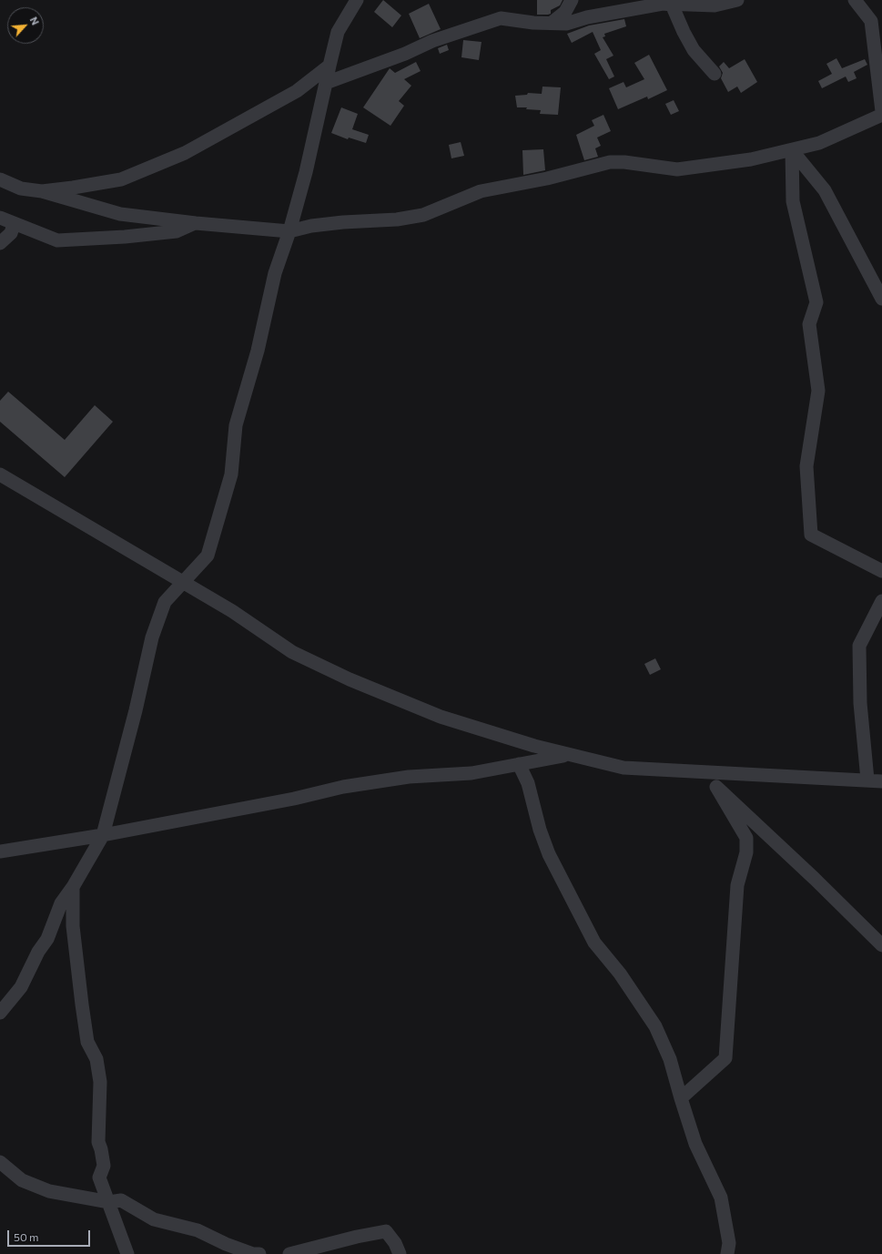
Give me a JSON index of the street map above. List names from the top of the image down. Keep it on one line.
{"scale_bar":"50 m","north":"top right"}
